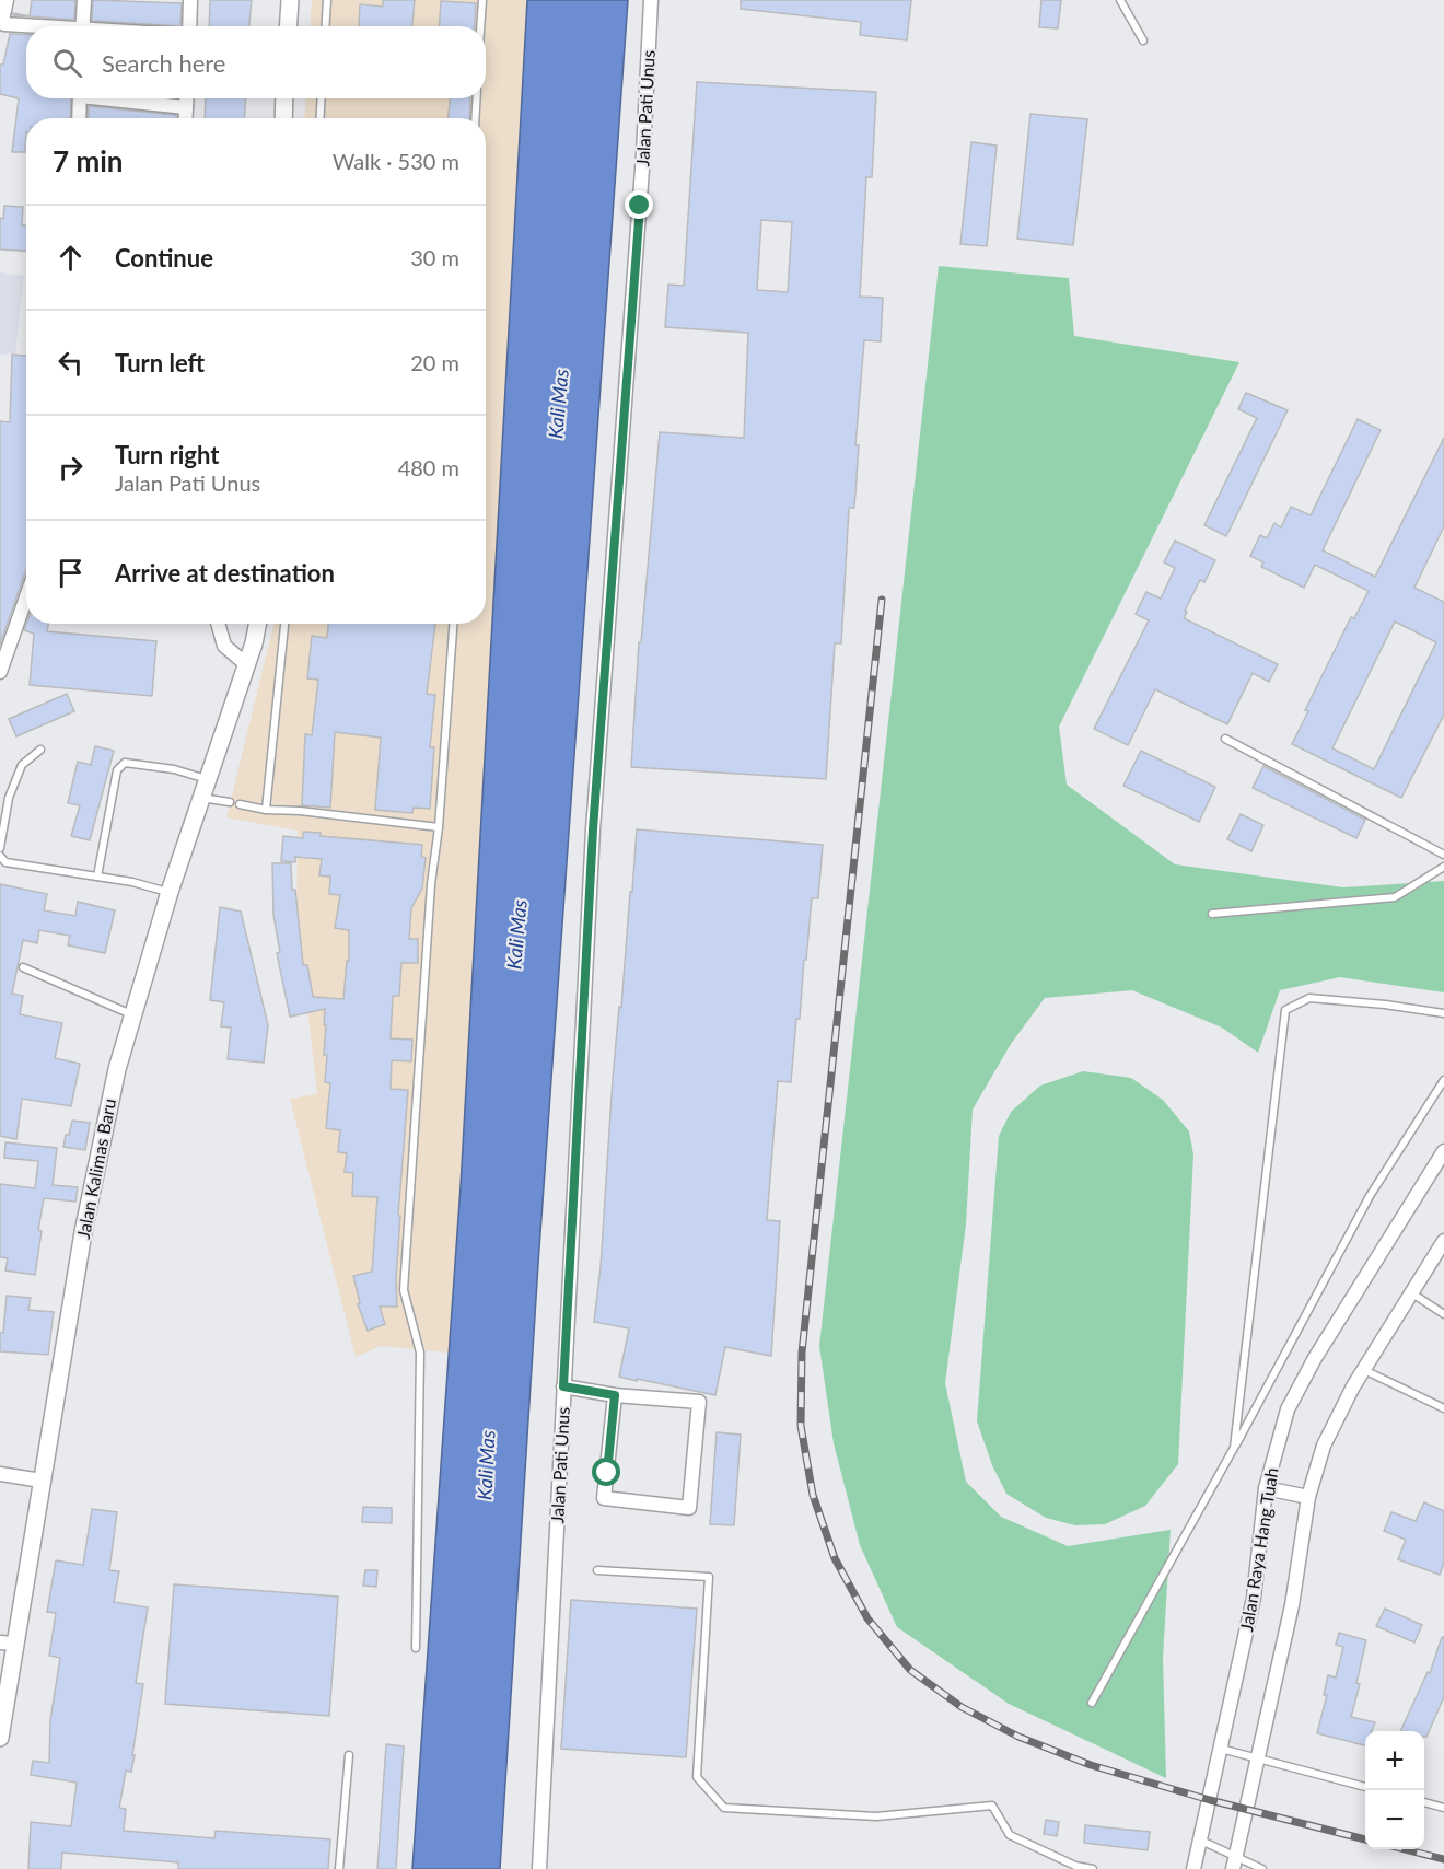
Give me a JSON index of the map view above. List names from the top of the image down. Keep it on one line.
{"streets":{"street":["Jalan Pati Unus","Jalan Kalimas Baru","Jalan Raya Hang Tuah"]},"water":["Kali Mas"],"page":{"search":"Search here","heading":["7 min","Walk · 530 m"],"list":[["Continue","30 m"],["Turn left","20 m"],["Turn right","Jalan Pati Unus","480 m"],"Arrive at destination"],"map_buttons":["+","−"]}}
